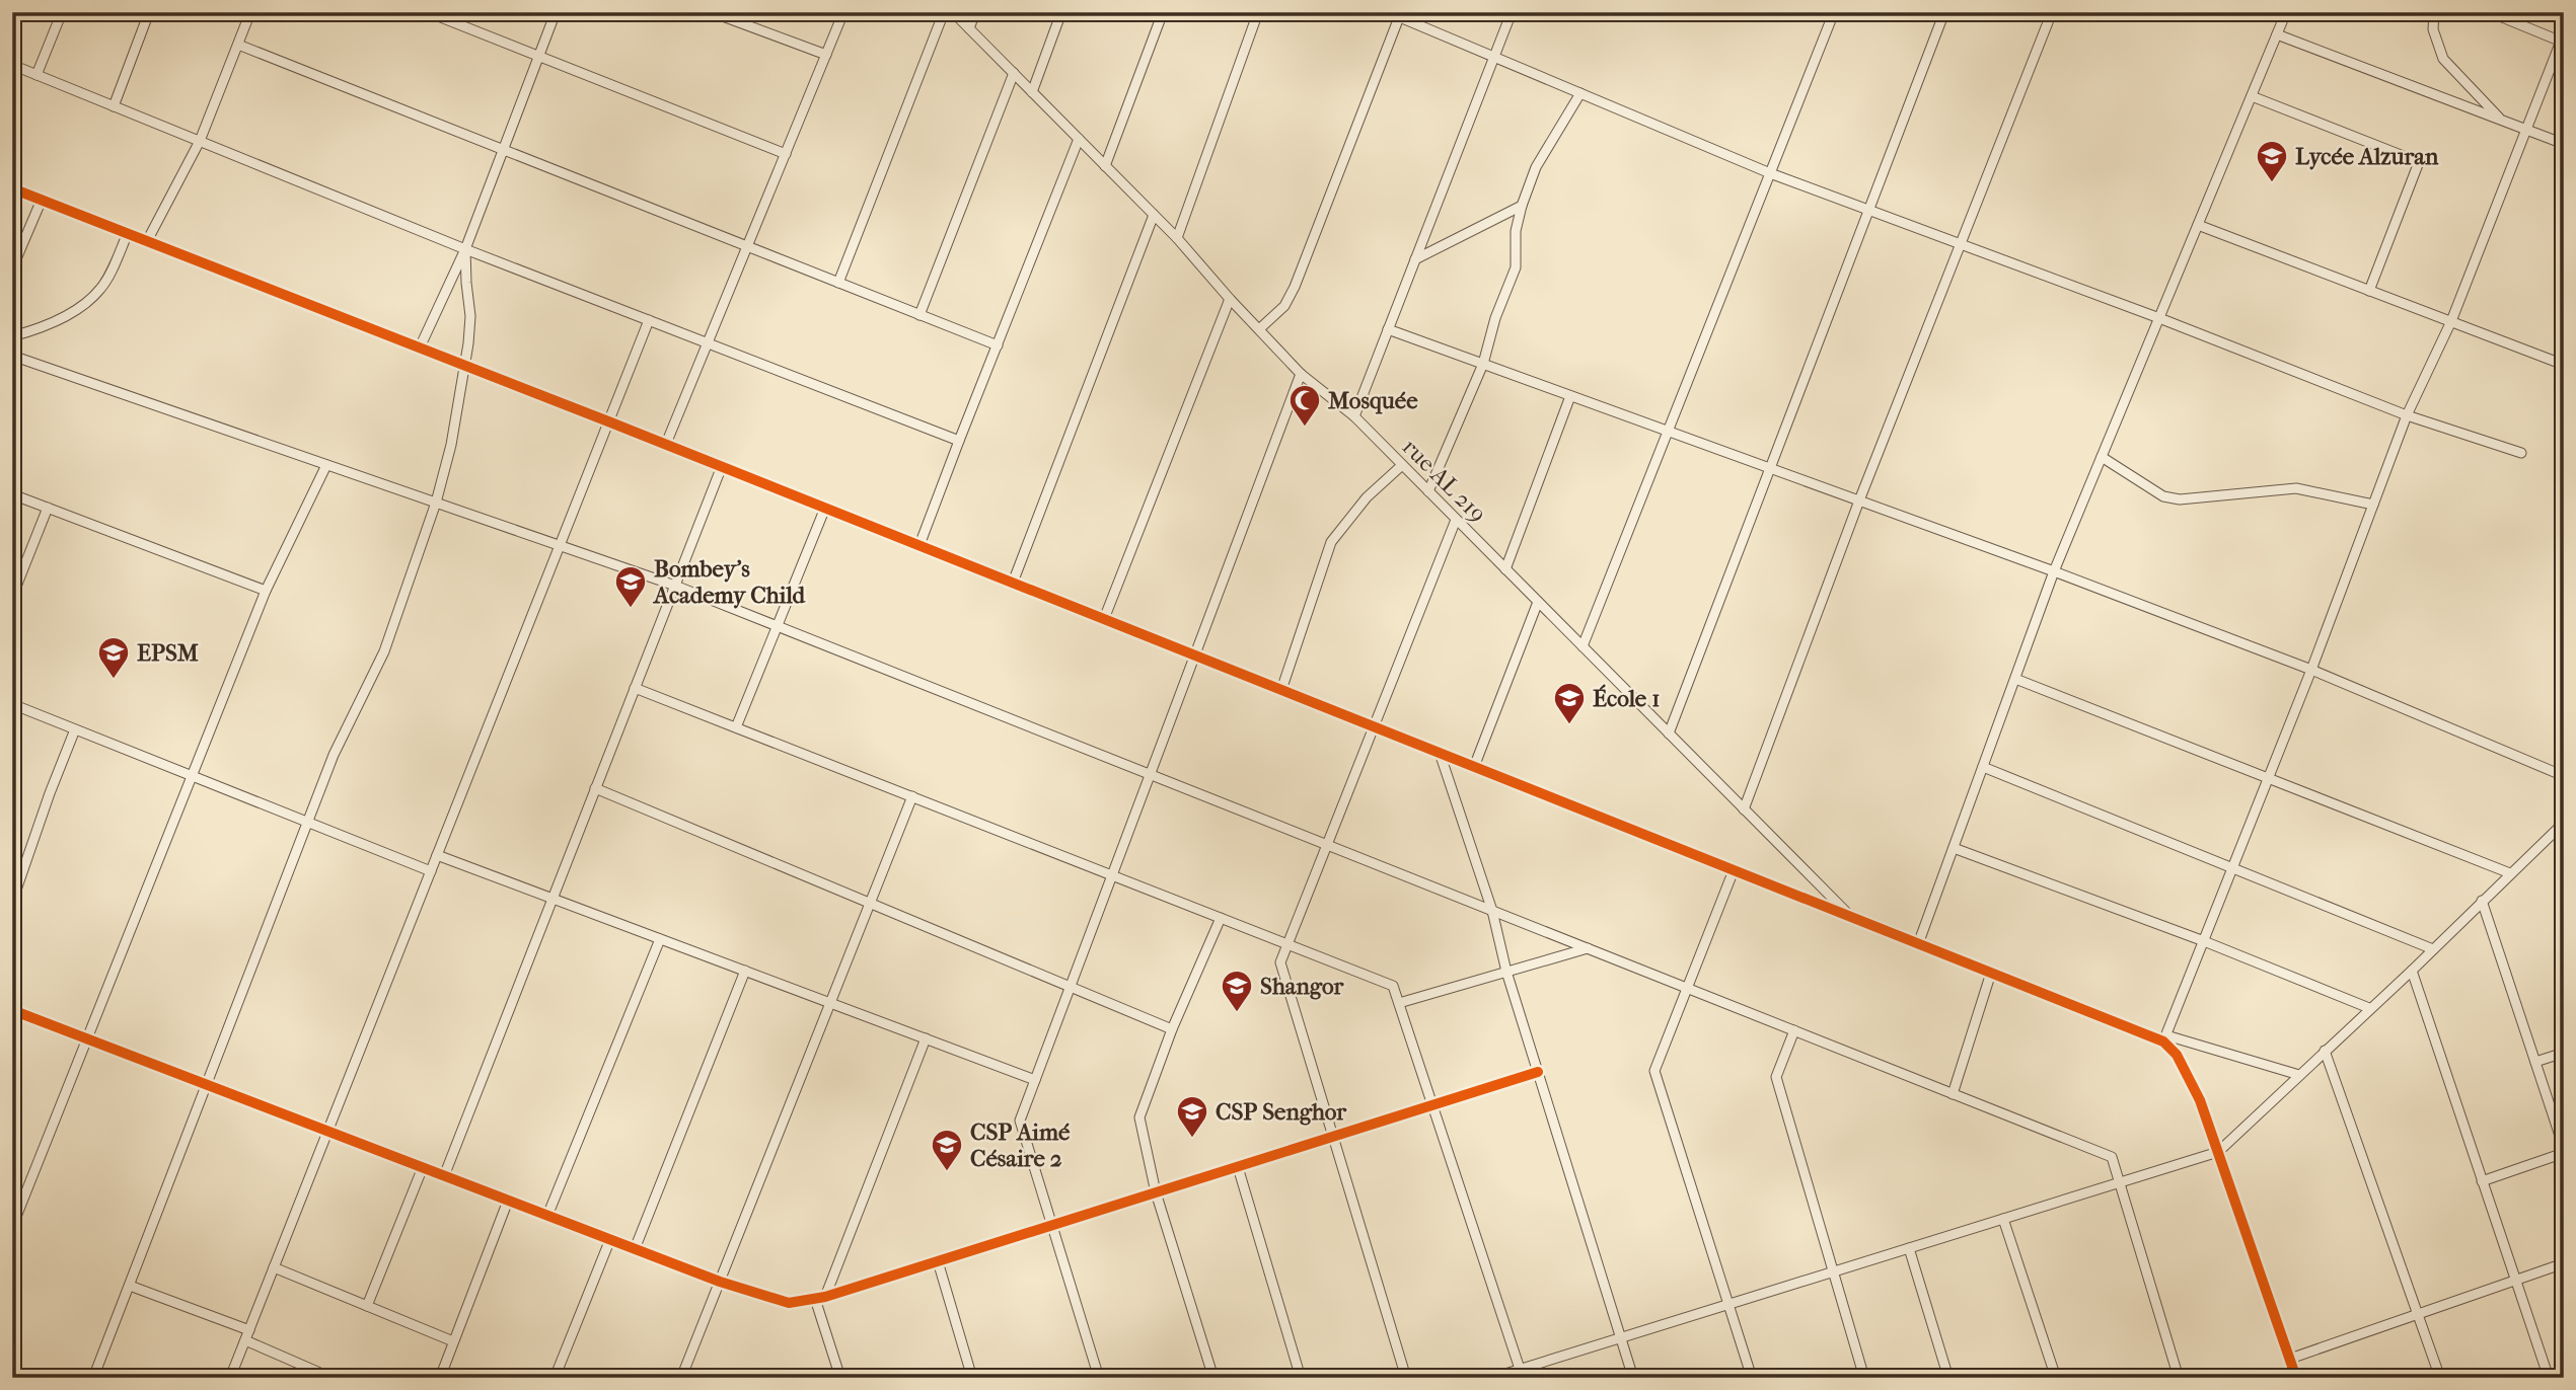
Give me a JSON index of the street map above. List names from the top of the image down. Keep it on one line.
{"streets":{"street":["rue AL 219"]},"places":{"school or university":["Lycée Alzuran","Bombey's Academy Child","EPSM","École 1","Shangor","CSP Senghor","CSP Aimé Césaire 2"],"mosque":["Mosquée"]}}
